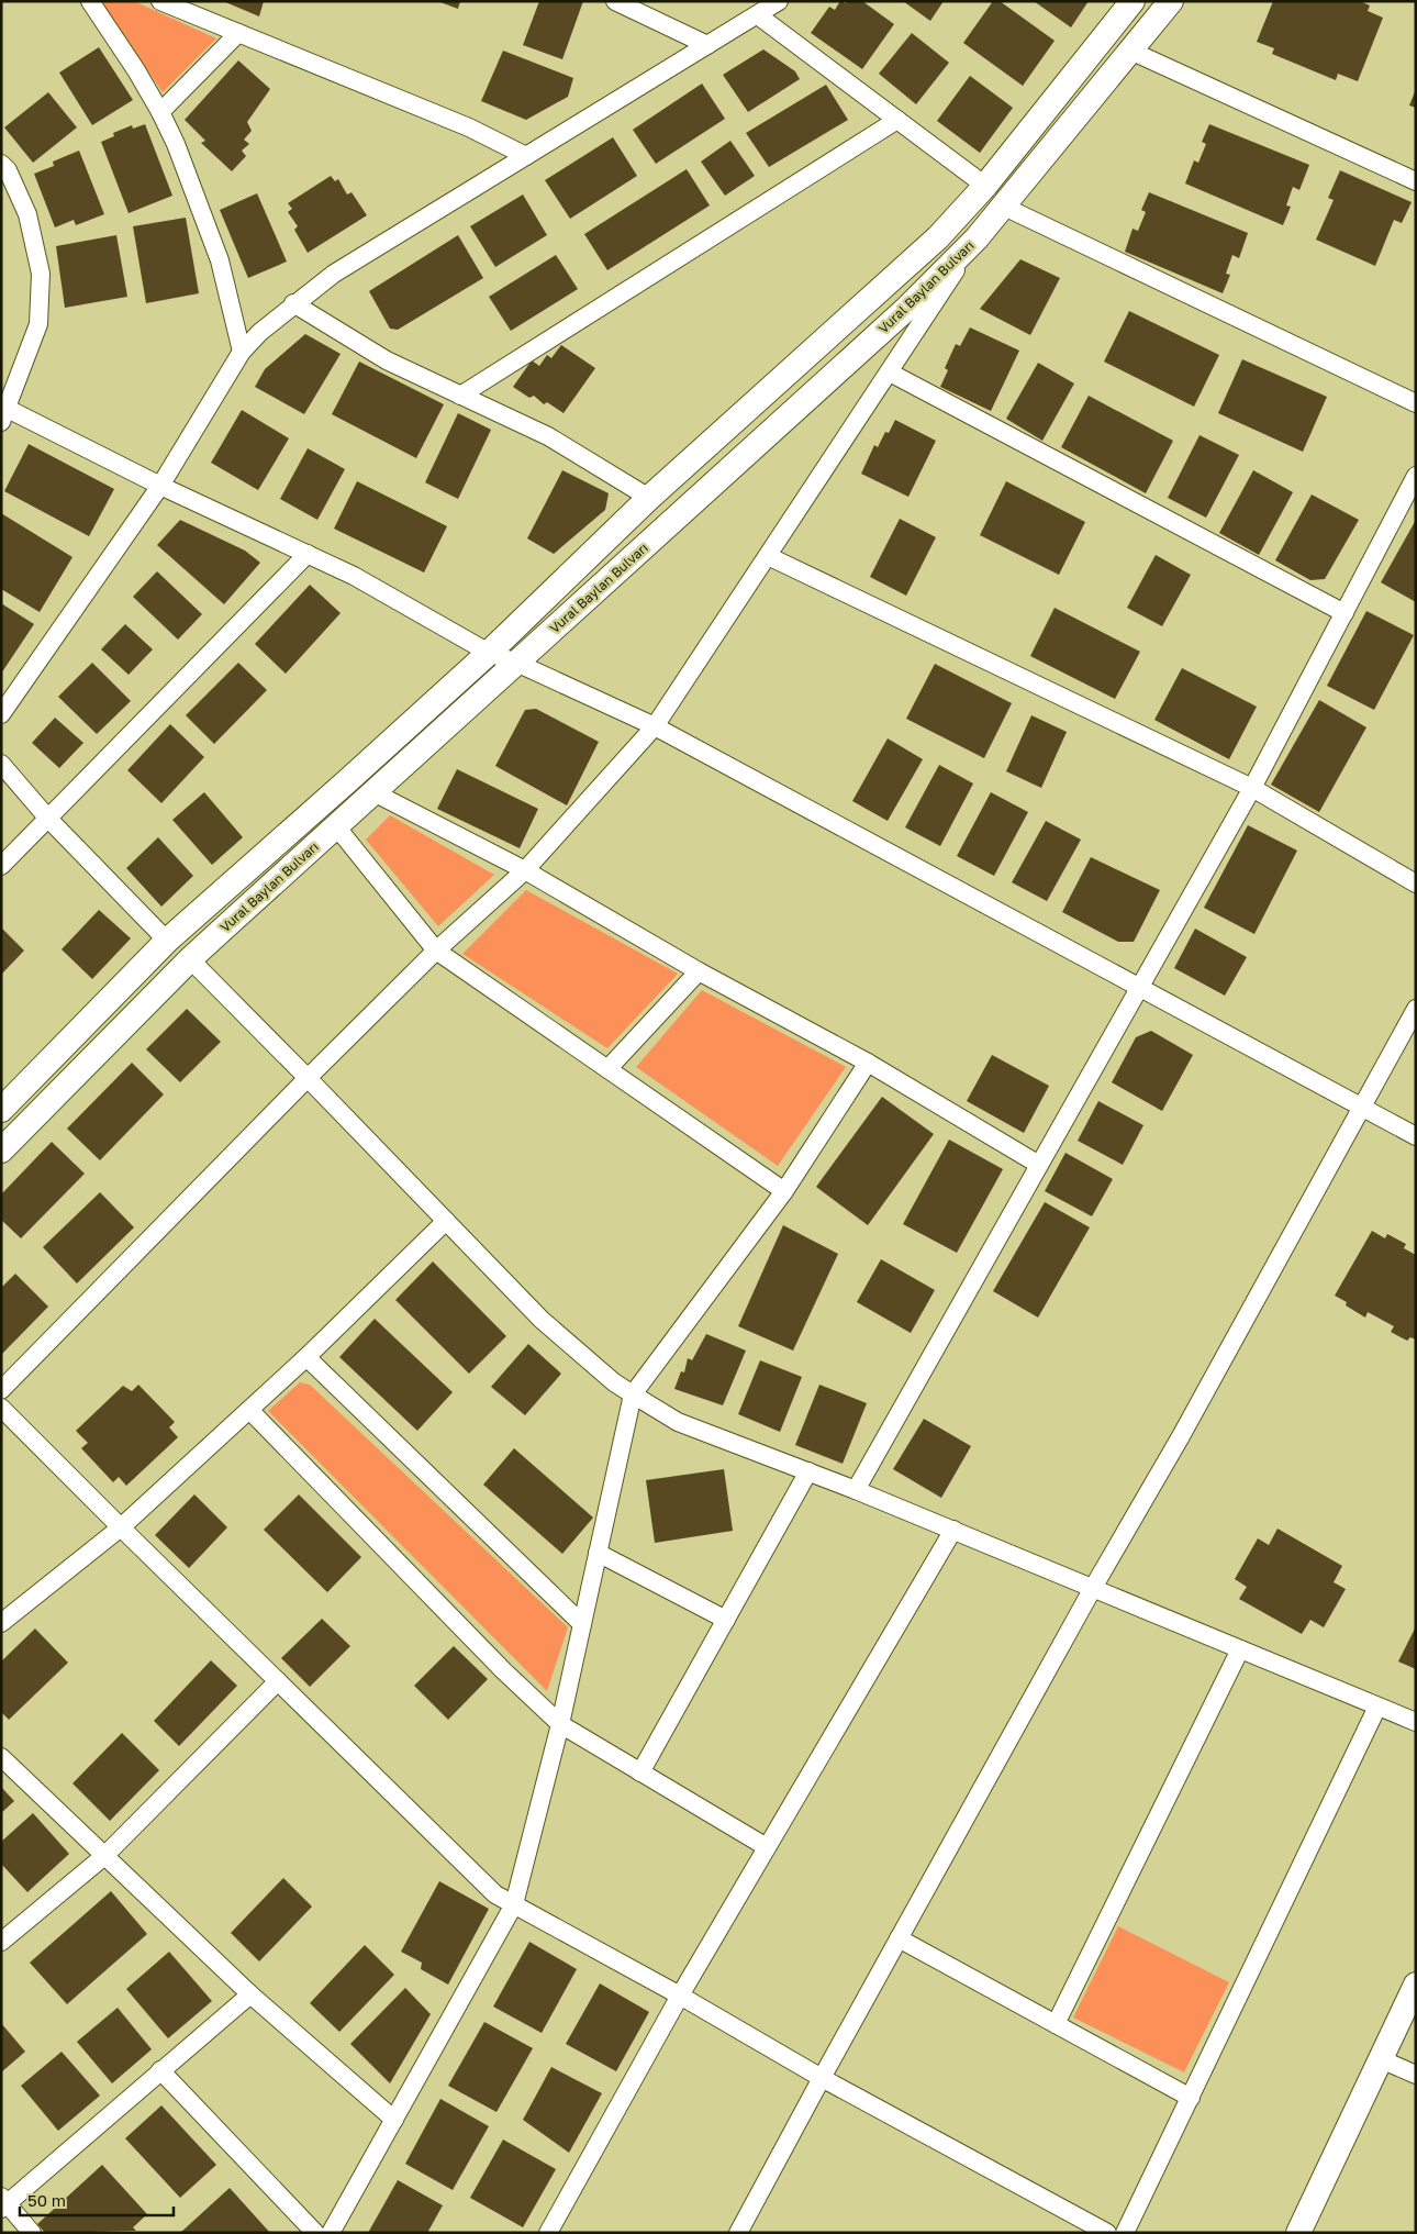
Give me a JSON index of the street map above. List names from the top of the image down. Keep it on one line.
{"streets":{"main road":["Vural Baylan Bulvarı"]},"scale_bar":"50 m"}
